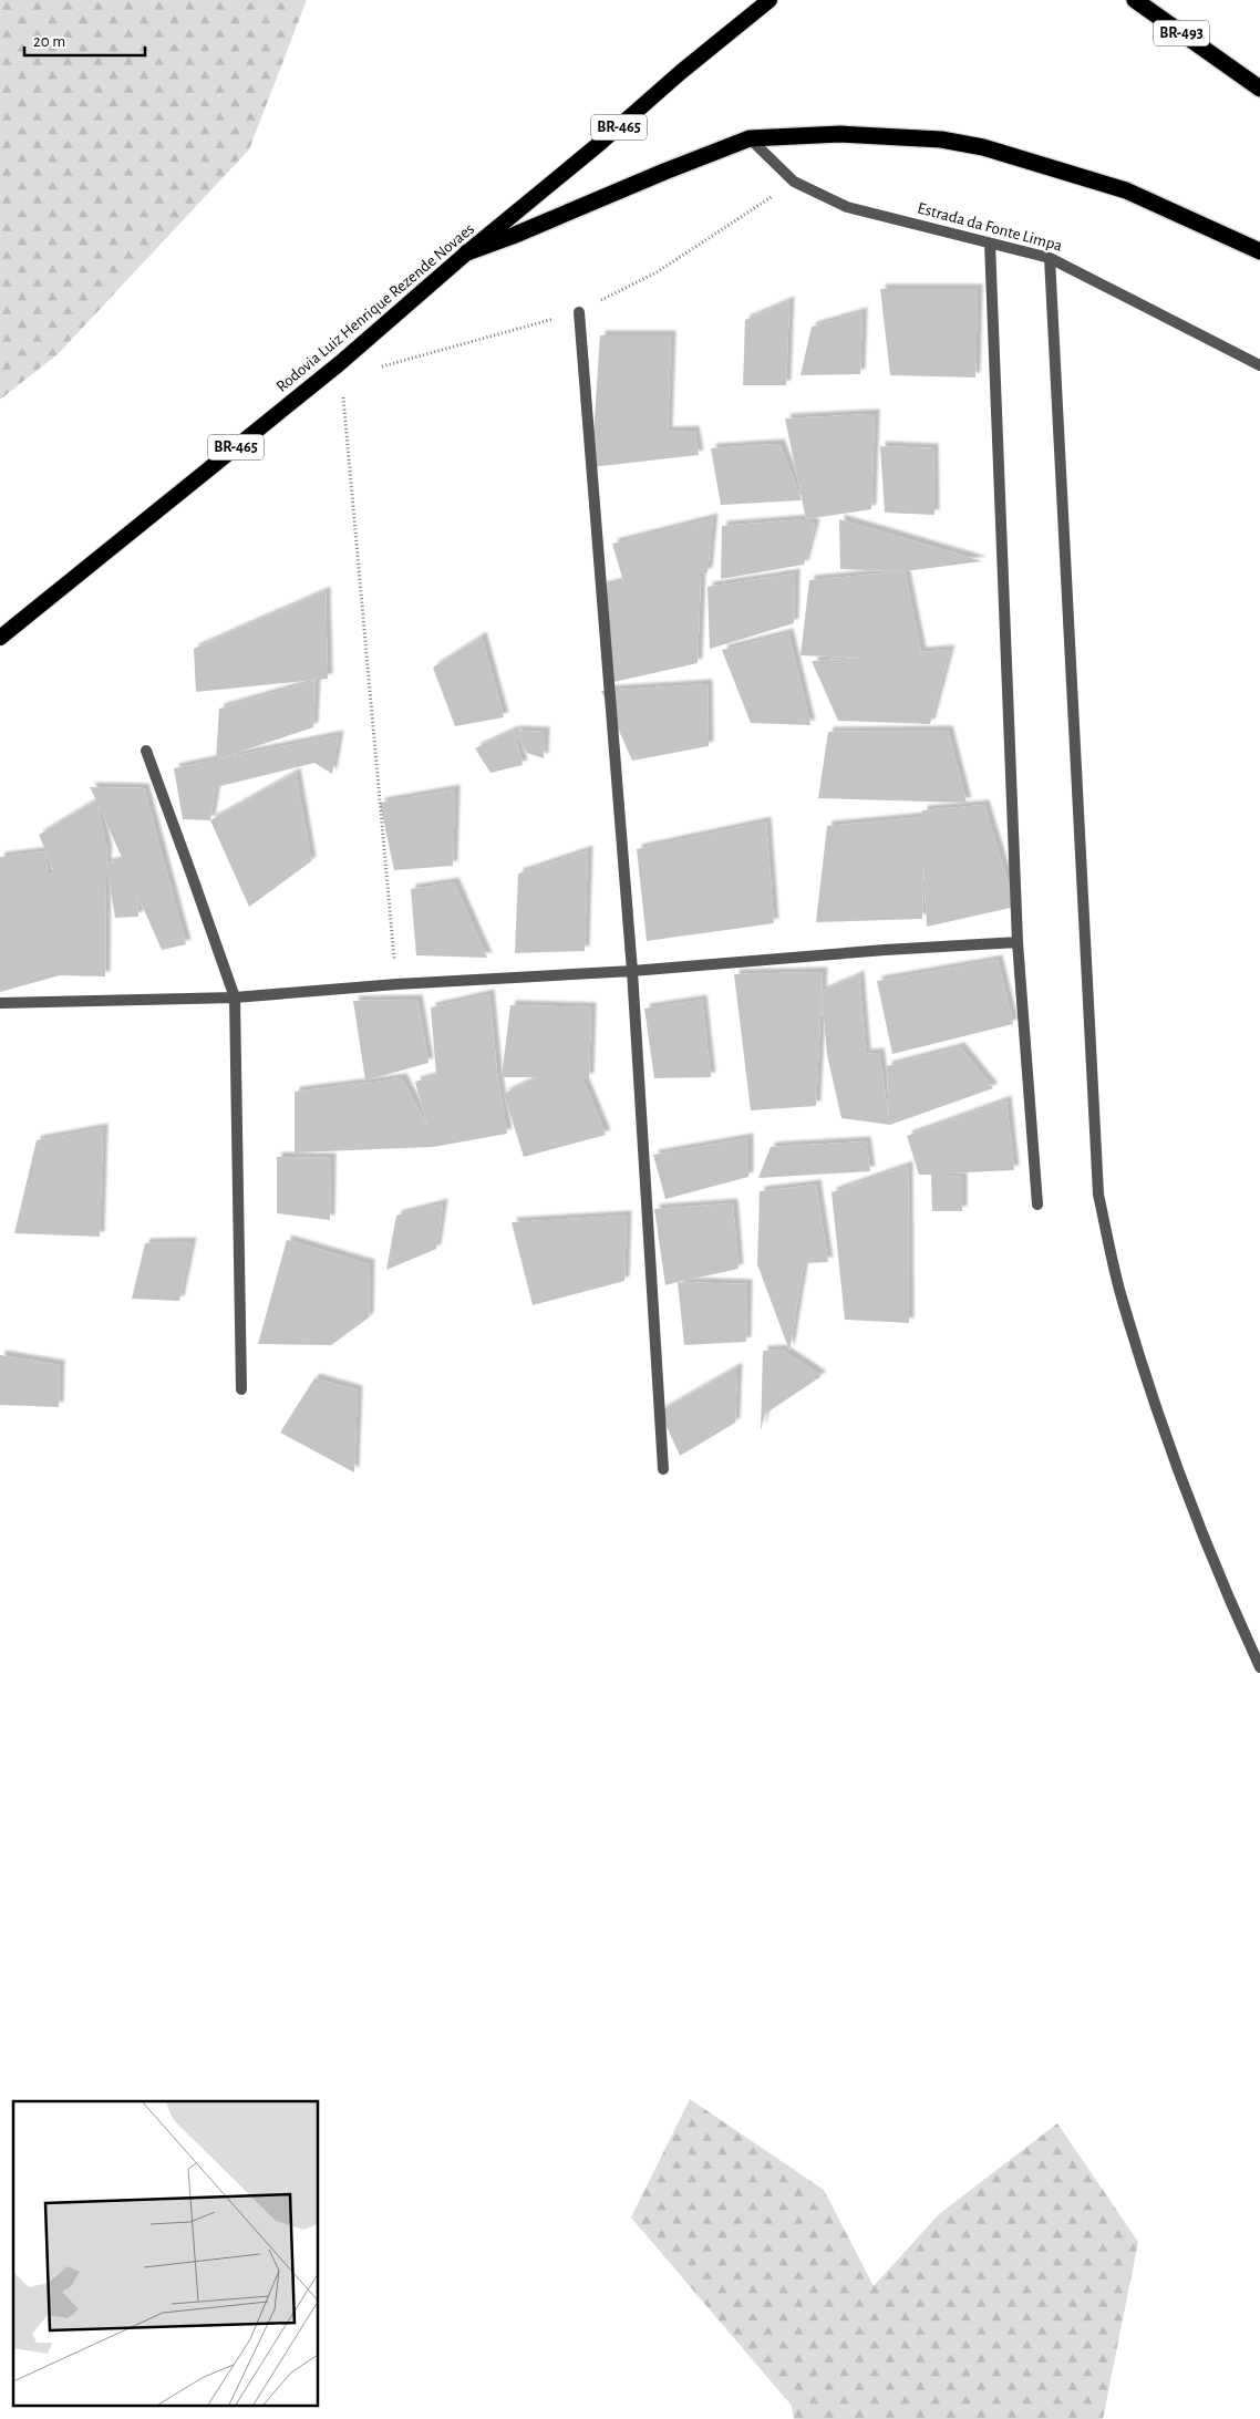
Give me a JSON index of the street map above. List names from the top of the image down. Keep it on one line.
{"streets":{"highway":["BR-493","BR-465","Rodovia Luiz Henrique Rezende Novaes"],"street":["Estrada da Fonte Limpa"]},"scale_bar":"20 m"}
